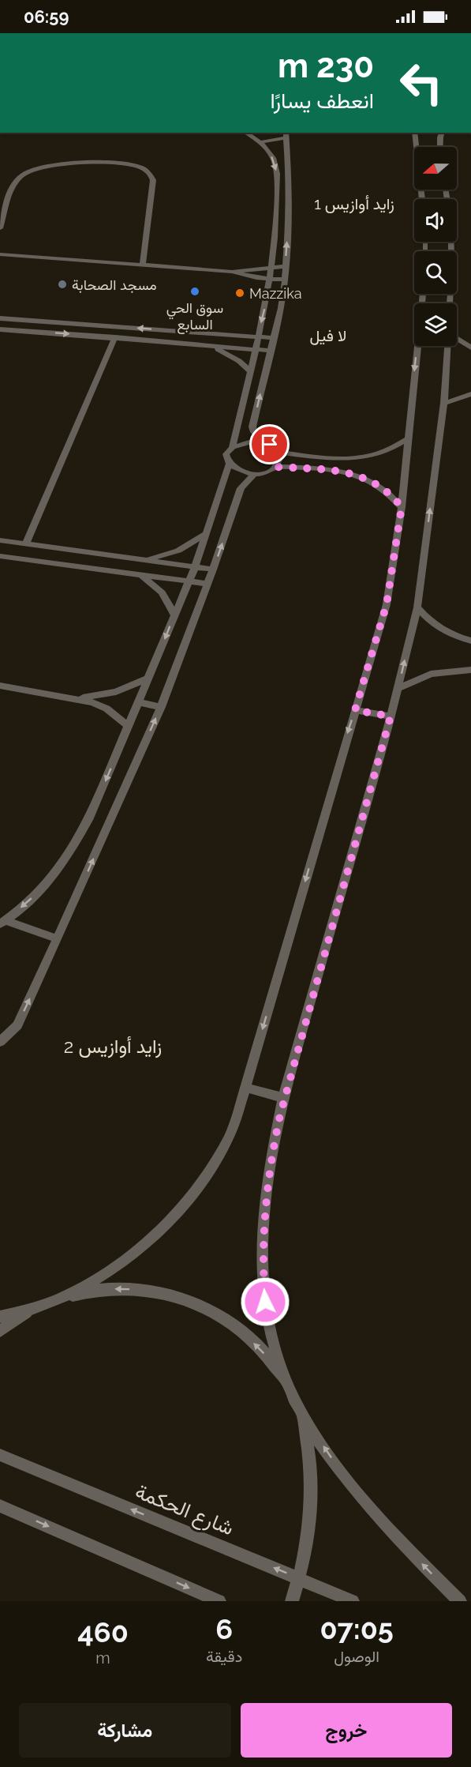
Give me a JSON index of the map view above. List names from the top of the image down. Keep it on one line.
{"streets":{"street":["شارع الحكمة"]},"districts":["زايد أوازيس 1","لا فيل","زايد أوازيس 2"],"places":["مسجد الصحابة","سوق الحي السابع","Mazzika"],"north":"left","page":{"status":"06:59","turn":["230 m","انعطف يسارًا"],"eta":["07:05","الوصول","6","دقيقة","460","m"],"buttons":["خروج","مشاركة"]}}
